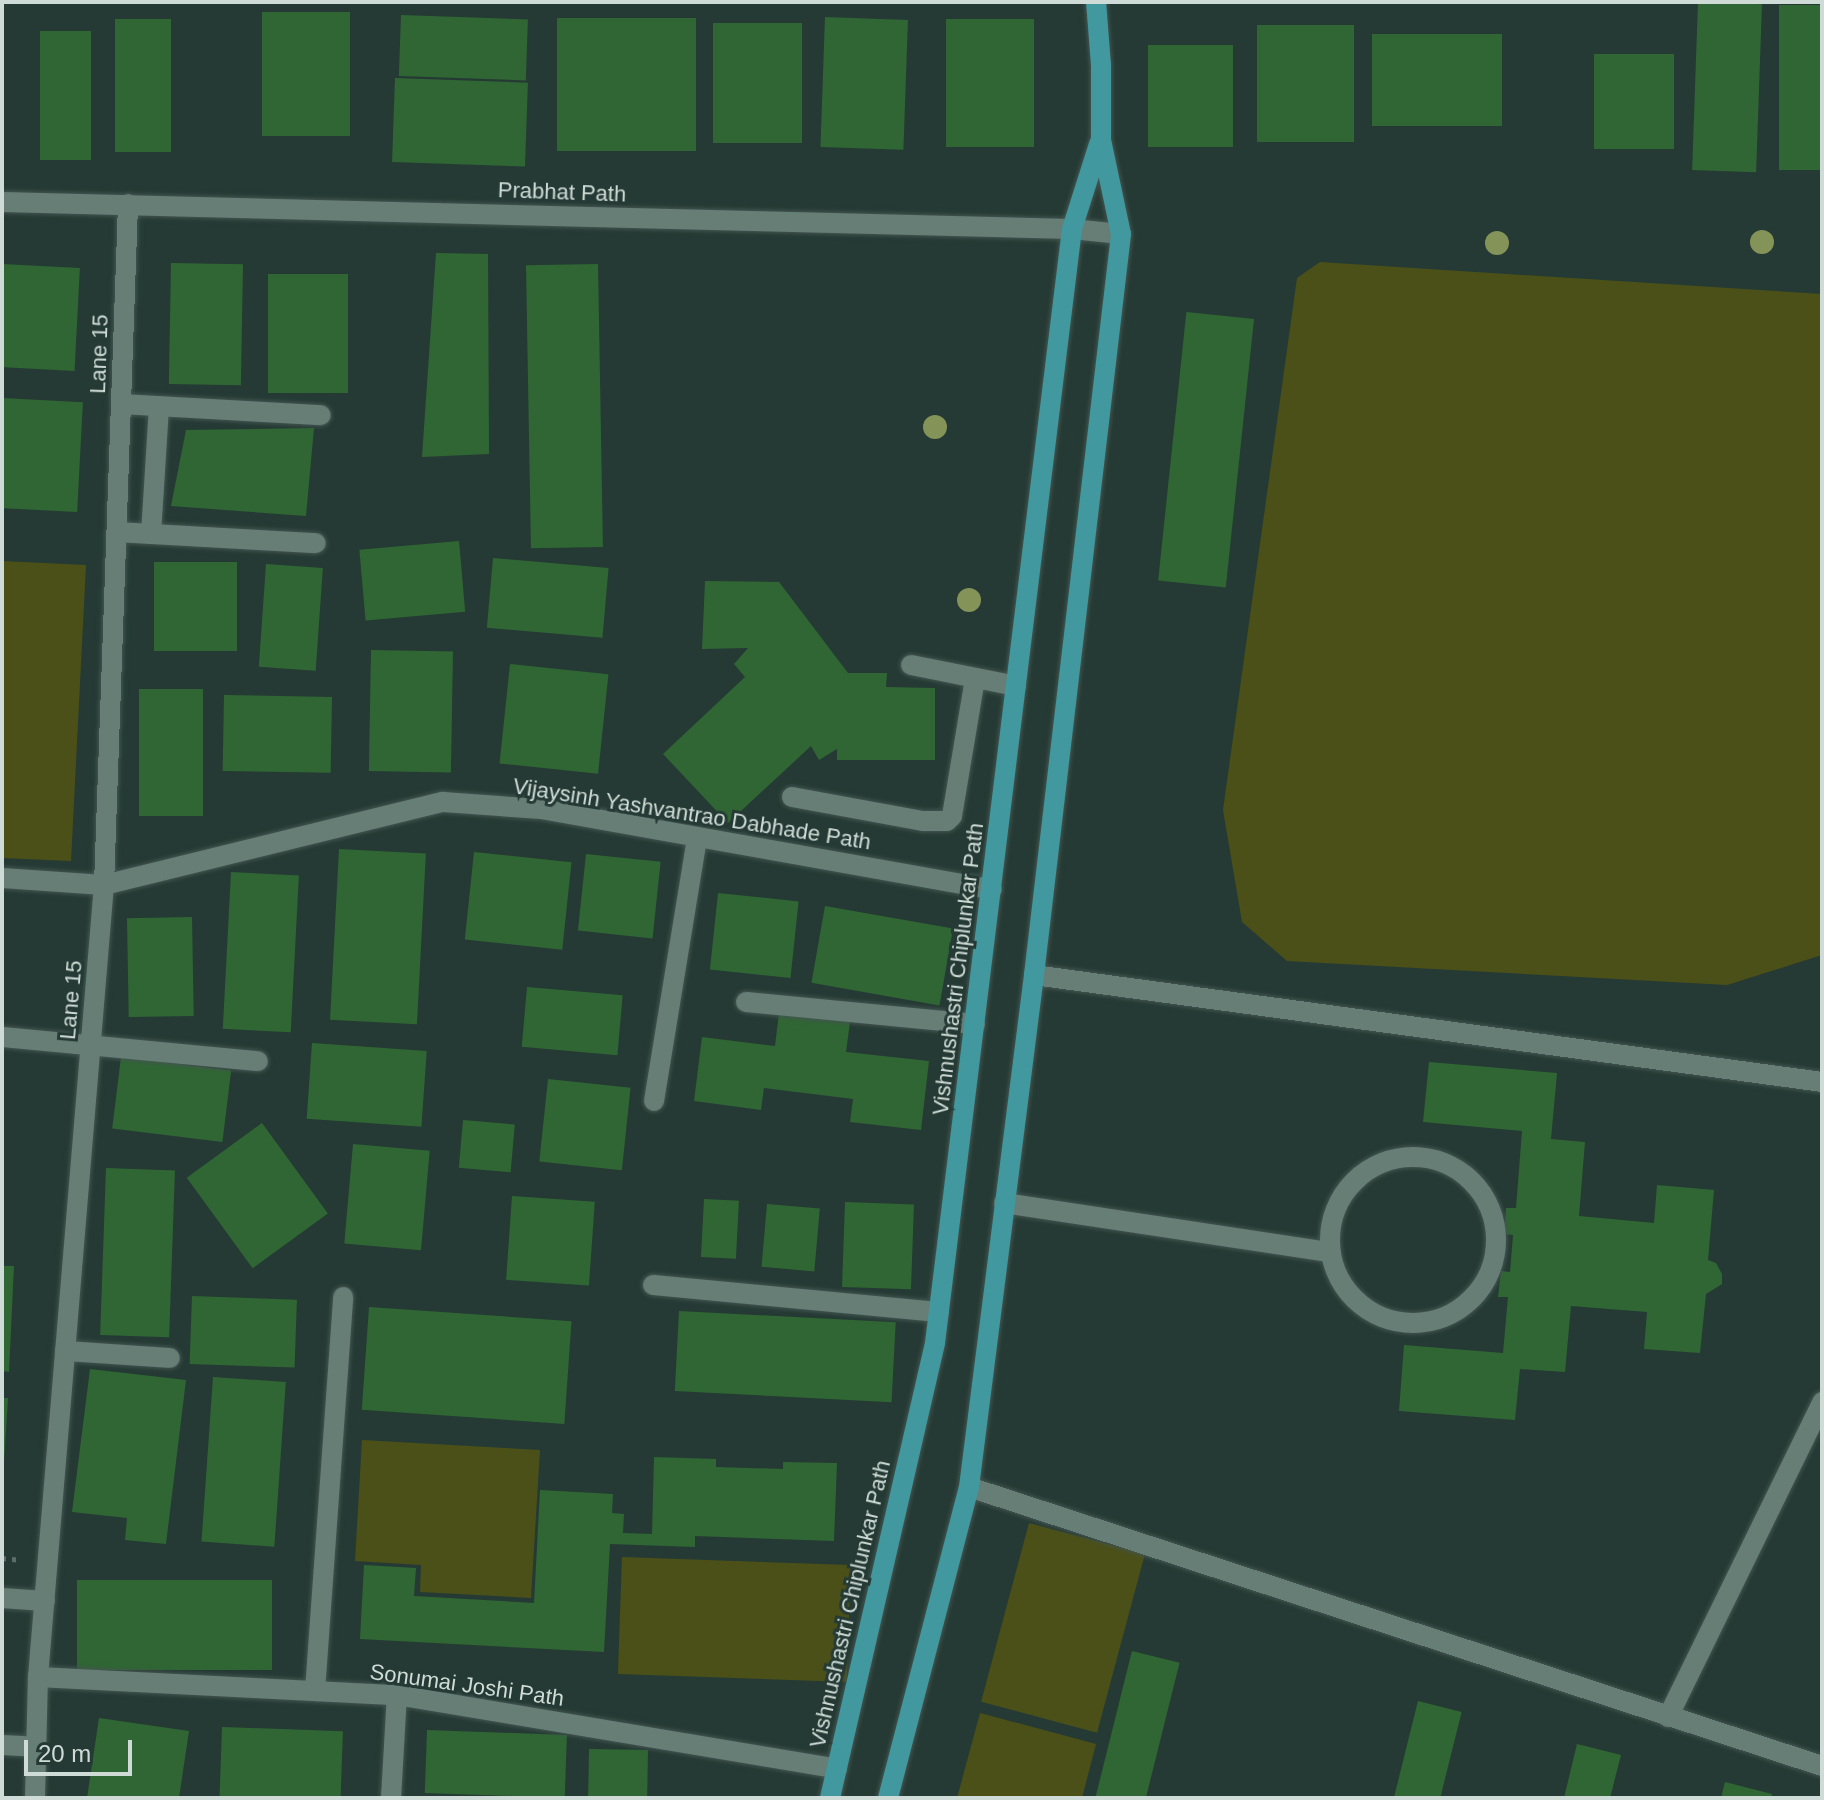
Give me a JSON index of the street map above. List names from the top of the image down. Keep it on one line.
{"streets":{"main road":["Vishnushastri Chiplunkar Path"],"street":["Prabhat Path","Lane 15","Vijaysinh Yashvantrao Dabhade Path","Sonumai Joshi Path"]},"crossings":[["Prabhat Path","Lane 15"],["Prabhat Path","Vishnushastri Chiplunkar Path"],["Lane 15","Vijaysinh Yashvantrao Dabhade Path"],["Lane 15","Sonumai Joshi Path"],["Vijaysinh Yashvantrao Dabhade Path","Vishnushastri Chiplunkar Path"],["Vishnushastri Chiplunkar Path","Sonumai Joshi Path"]],"scale_bar":"20 m"}
